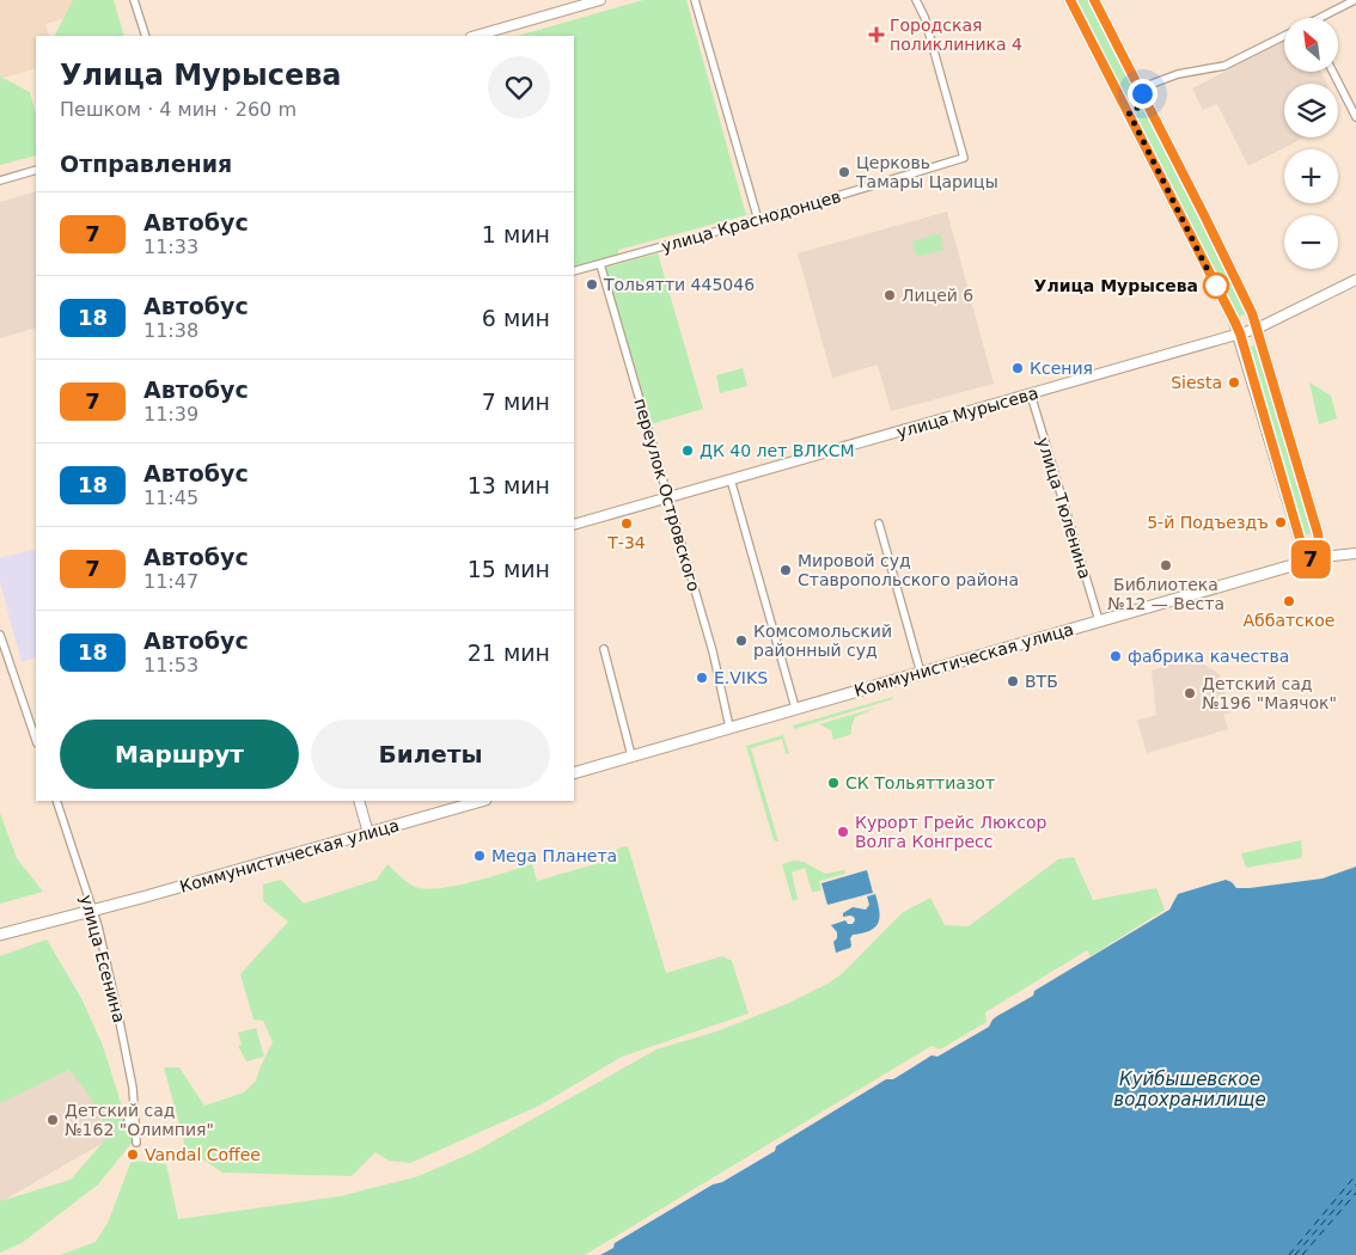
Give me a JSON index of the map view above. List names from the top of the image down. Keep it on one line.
{"streets":{"main road":["Коммунистическая улица"],"street":["улица Краснодонцев","улица Мурысева","переулок Островского","улица Тюленина","улица Есенина"]},"crossings":[["улица Краснодонцев","переулок Островского"],["улица Мурысева","переулок Островского"],["улица Мурысева","улица Тюленина"],["переулок Островского","Коммунистическая улица"],["улица Тюленина","Коммунистическая улица"],["Коммунистическая улица","улица Есенина"]],"water":["Куйбышевское водохранилище"],"places":{"health":["Городская поликлиника 4"],"other":["Церковь Тамары Царицы","Тольятти 445046","Улица Мурысева","Лицей 6","Ксения","Siesta","ДК 40 лет ВЛКСМ","5-й Подъездъ","Т-34","Библиотека №12 — Веста","Мировой суд Ставропольского района","Аббатское","Комсомольский районный суд","фабрика качества","E.VIKS","ВТБ","Детский сад №196 \"Маячок\"","СК Тольяттиазот","Курорт Грейс Люксор Волга Конгресс","Mega Планета","Детский сад №162 \"Олимпия\"","Vandal Coffee"]},"lines":["bus line 7"],"north":"top left","page":{"on_map":"7","map_buttons":["+","−"],"heading":[["Улица Мурысева","Пешком · 4 мин · 260 m"],"Отправления"],"list":[{"mark":"7","name":"Автобус","note":"11:33","value":"1 мин"},{"mark":"18","name":"Автобус","note":"11:38","value":"6 мин"},{"mark":"7","name":"Автобус","note":"11:39","value":"7 мин"},{"mark":"18","name":"Автобус","note":"11:45","value":"13 мин"},{"mark":"7","name":"Автобус","note":"11:47","value":"15 мин"},{"mark":"18","name":"Автобус","note":"11:53","value":"21 мин"}],"buttons":["Маршрут","Билеты"]}}
